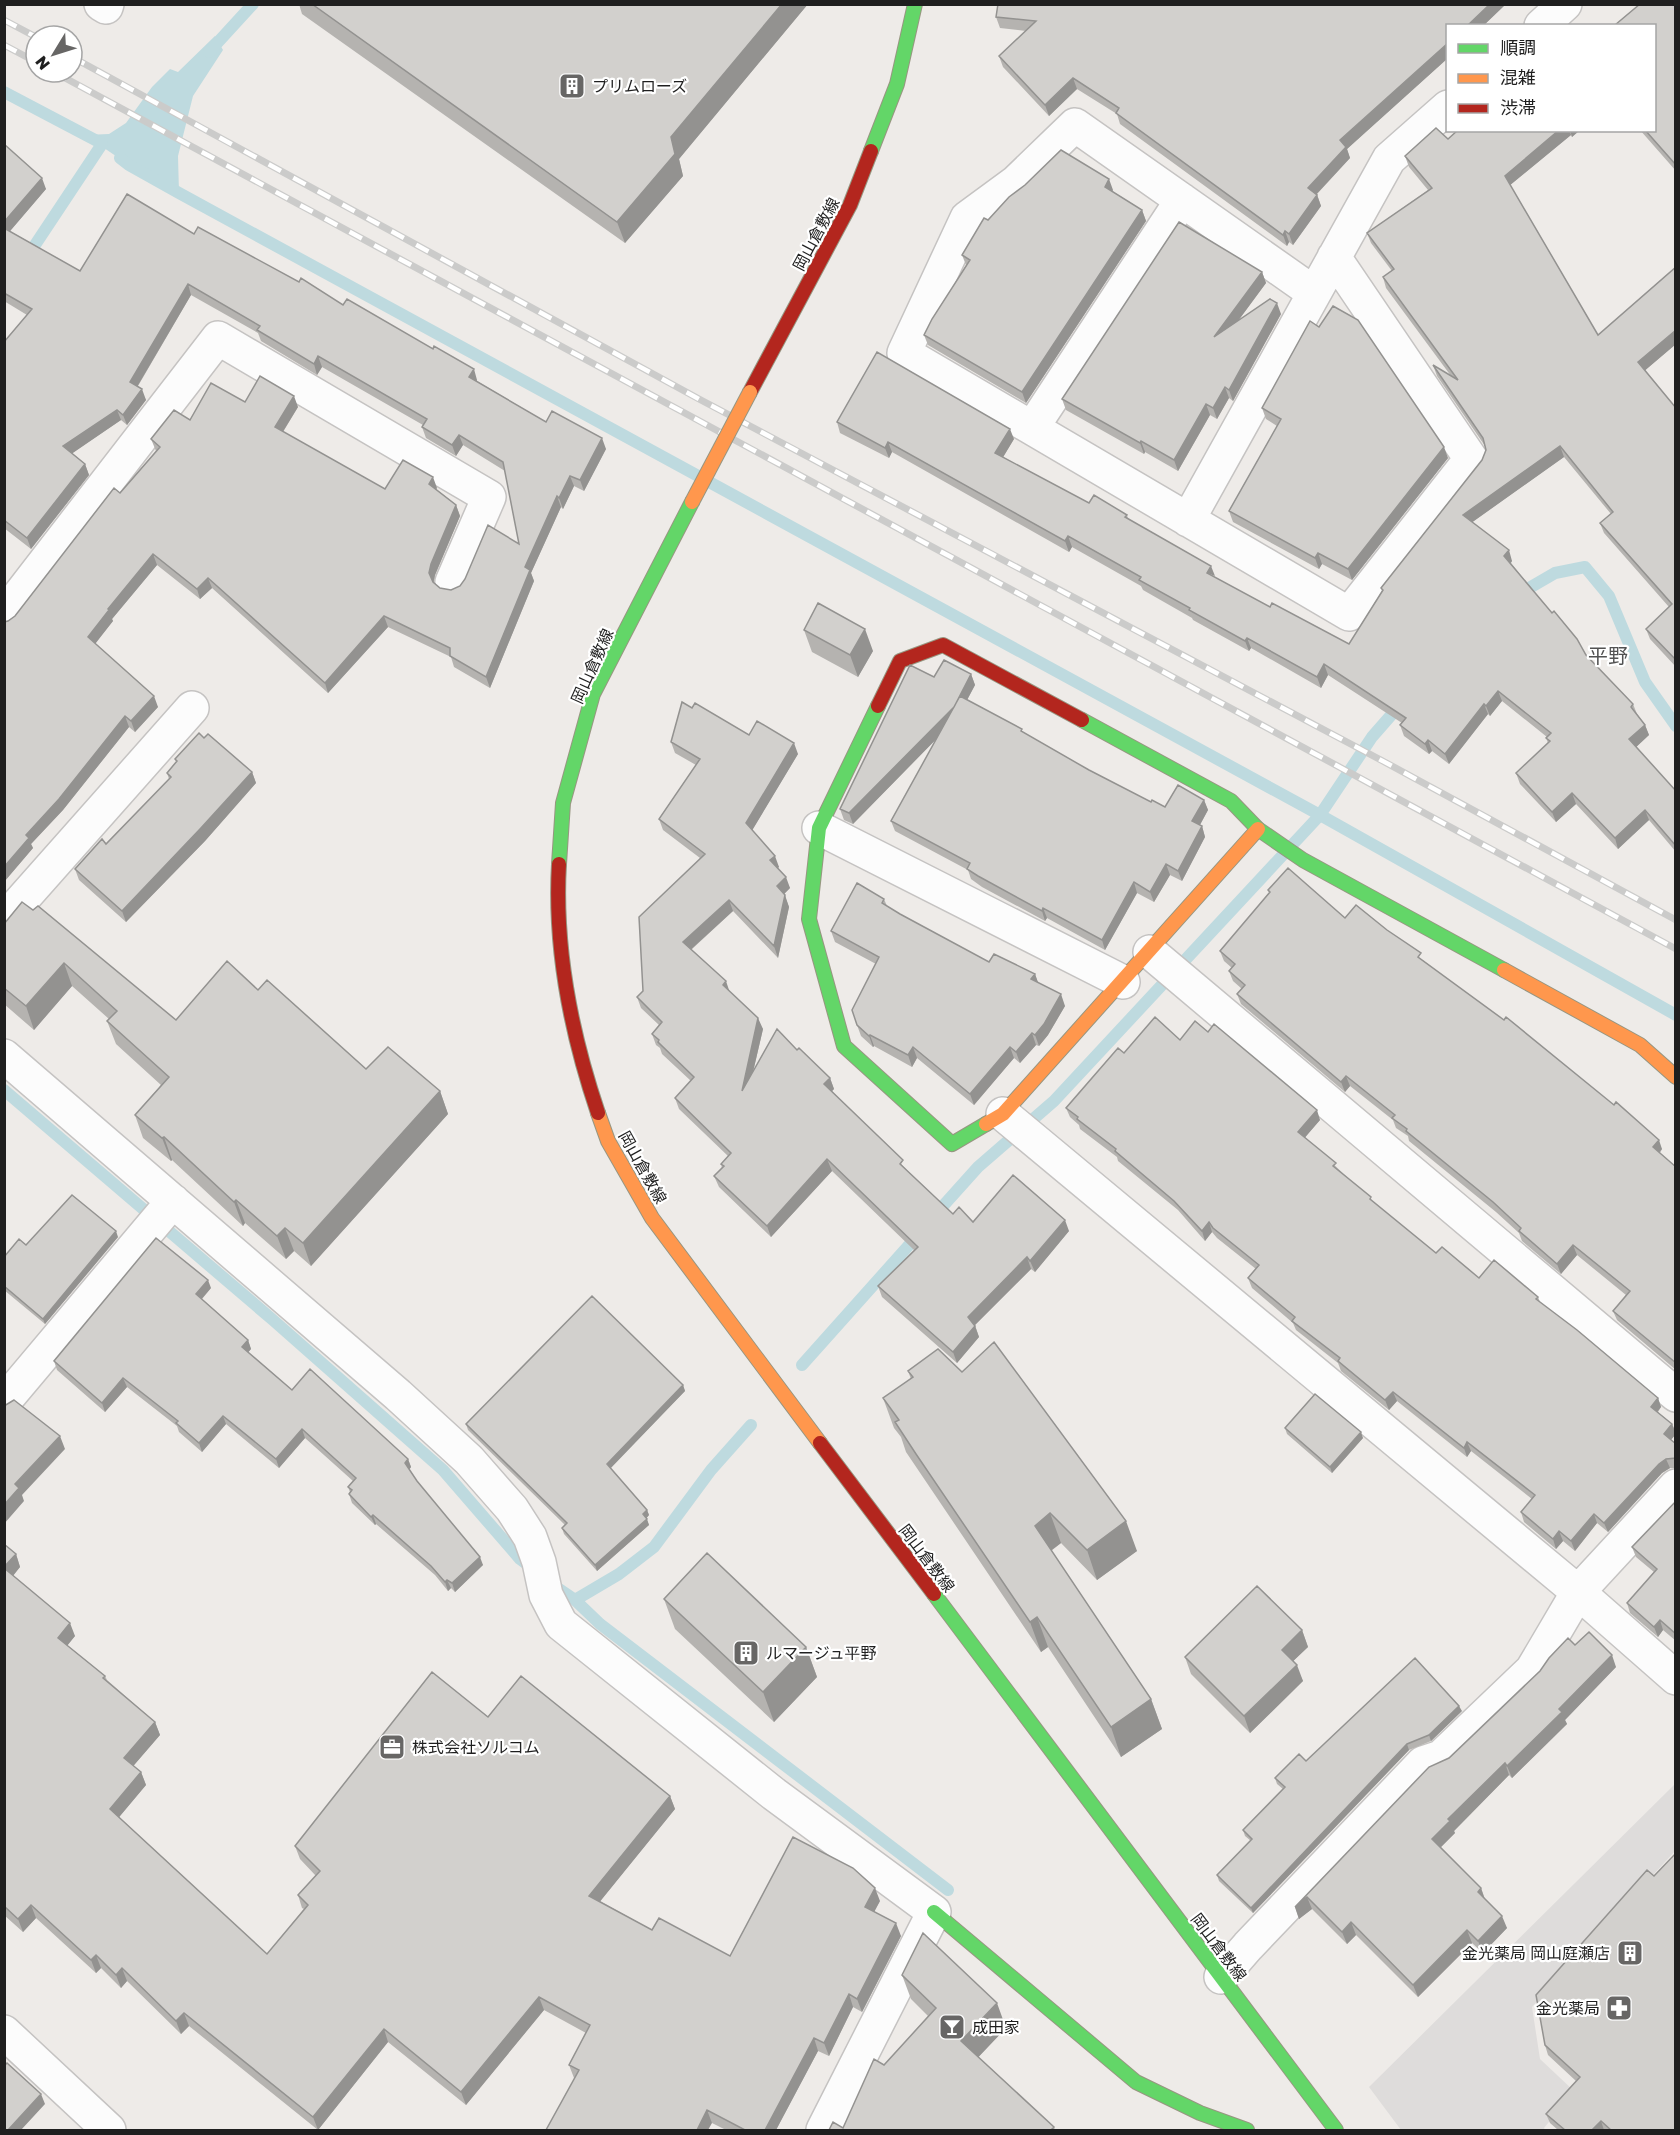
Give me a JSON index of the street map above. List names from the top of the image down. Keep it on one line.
{"streets":{"main road":["岡山倉敷線"]},"districts":["平野"],"places":{"building":["プリムローズ","ルマージュ平野","金光薬局 岡山庭瀬店"],"office":["株式会社ソルコム"],"pharmacy":["金光薬局"],"bar":["成田家"]},"legend":["順調","混雑","渋滞"],"north":"bottom left"}
